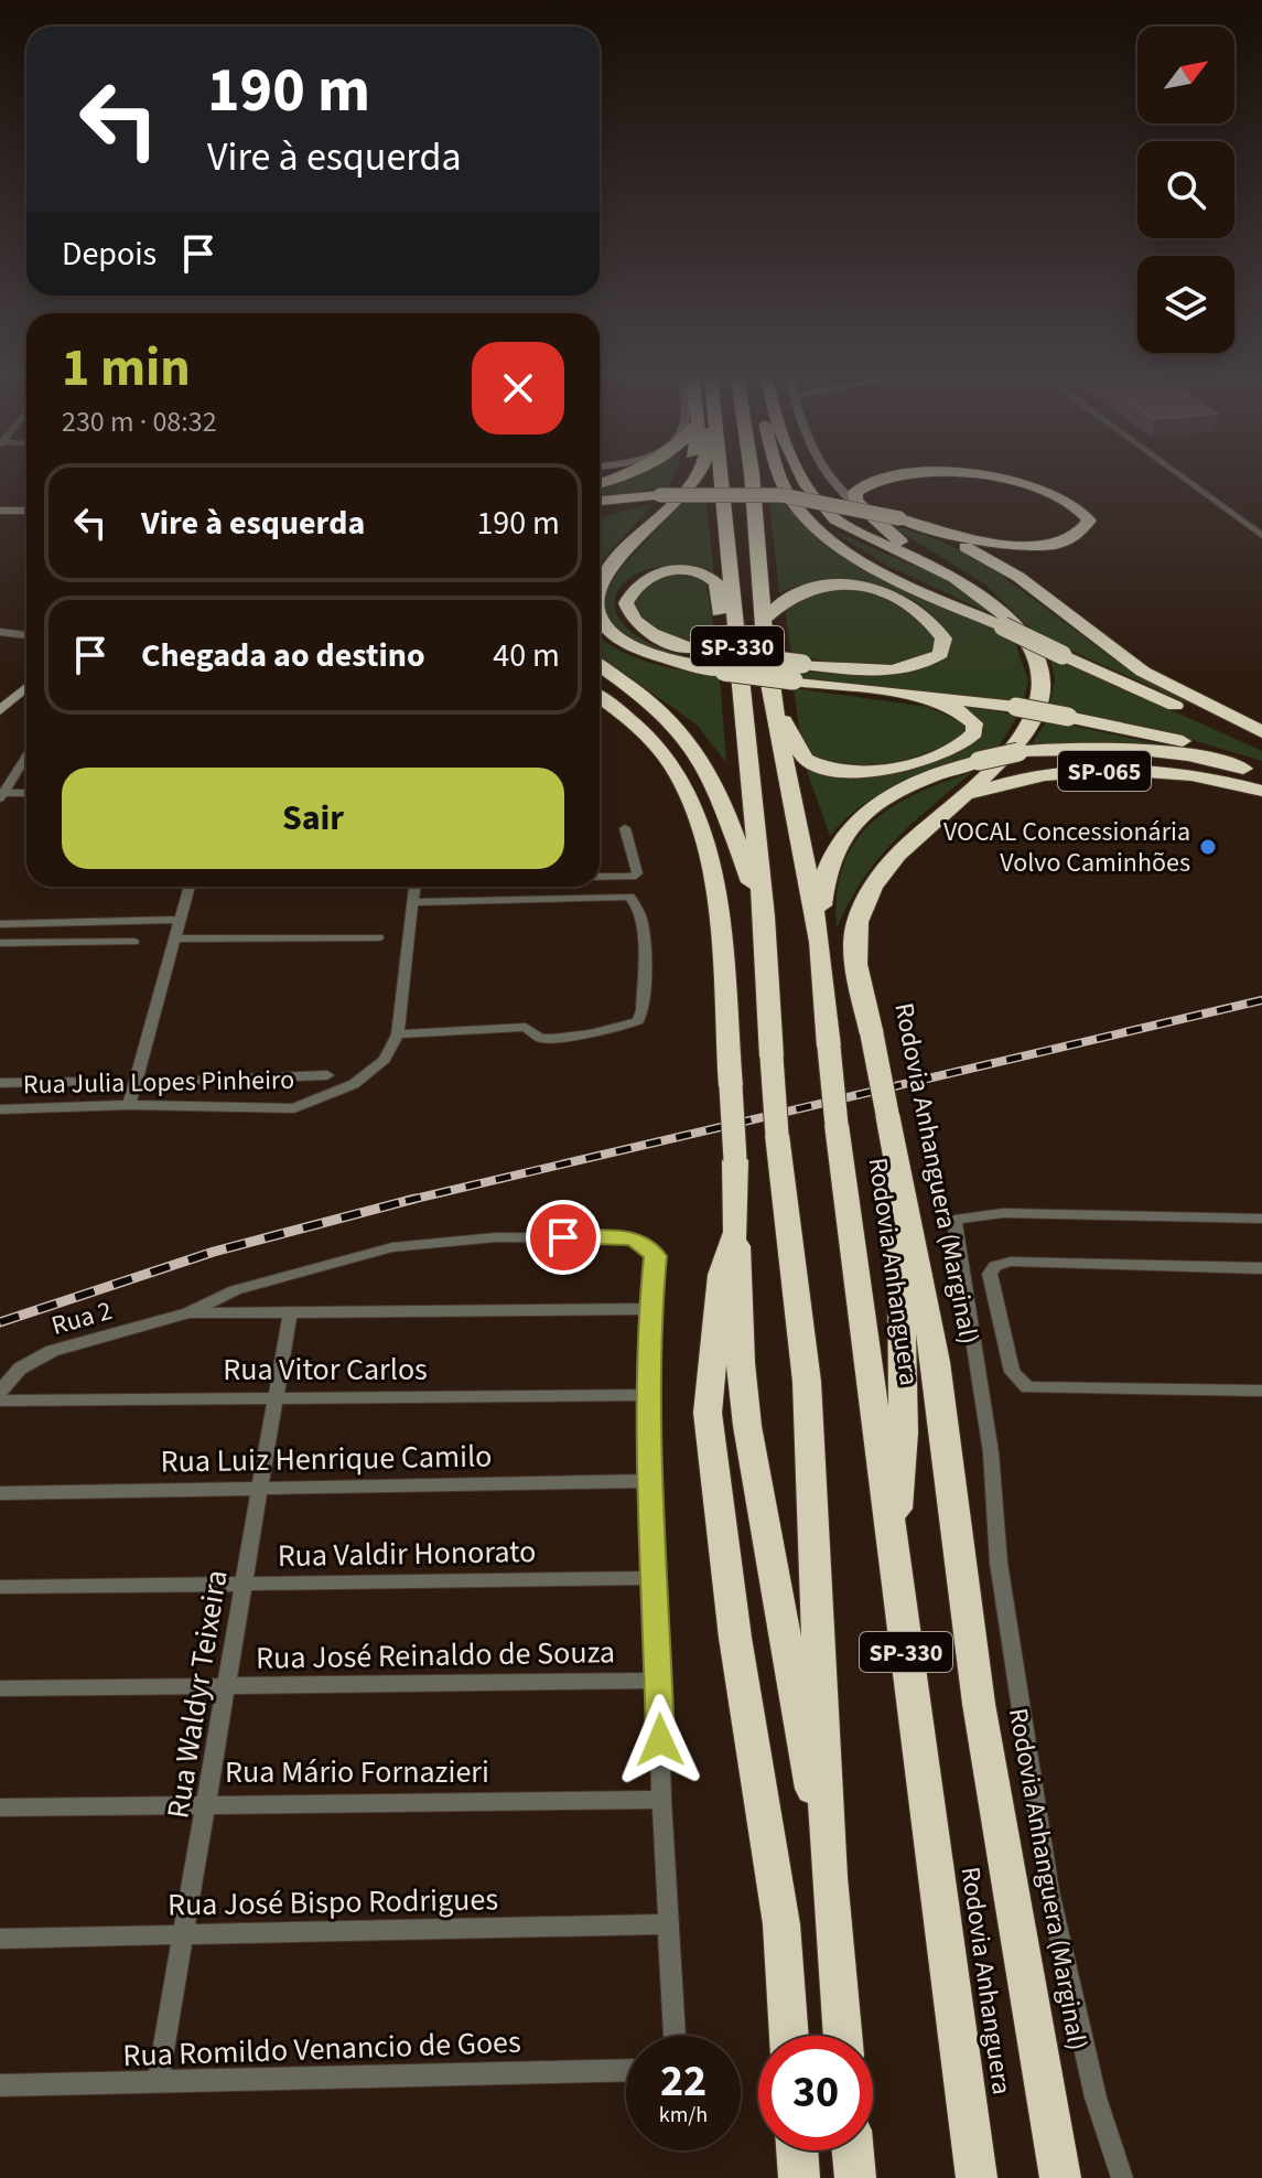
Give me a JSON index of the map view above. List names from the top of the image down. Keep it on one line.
{"streets":{"highway":["SP-330","SP-065","Rodovia Anhanguera (Marginal)","Rodovia Anhanguera"],"street":["Rua Julia Lopes Pinheiro","Rua 2","Rua Vitor Carlos","Rua Luiz Henrique Camilo","Rua Valdir Honorato","Rua José Reinaldo de Souza","Rua Waldyr Teixeira","Rua Mário Fornazieri","Rua José Bispo Rodrigues","Rua Romildo Venancio de Goes"]},"crossings":[["SP-065","Rodovia Anhanguera (Marginal)"],["Rua Vitor Carlos","Rua Waldyr Teixeira"],["Rua Luiz Henrique Camilo","Rua Waldyr Teixeira"],["Rua Valdir Honorato","Rua Waldyr Teixeira"],["Rua José Reinaldo de Souza","Rua Waldyr Teixeira"],["Rua Waldyr Teixeira","Rua Mário Fornazieri"],["Rua Waldyr Teixeira","Rua José Bispo Rodrigues"],["Rua Waldyr Teixeira","Rua Romildo Venancio de Goes"]],"places":["VOCAL Concessionária Volvo Caminhões"],"north":"top right","page":{"turn":["190 m","Vire à esquerda"],"then":"Depois","heading":["1 min","230 m · 08:32"],"list":[{"name":"Vire à esquerda","value":"190 m"},{"name":"Chegada ao destino","value":"40 m"}],"buttons":"Sair","speed":"22 km/h","limit":"30"}}
